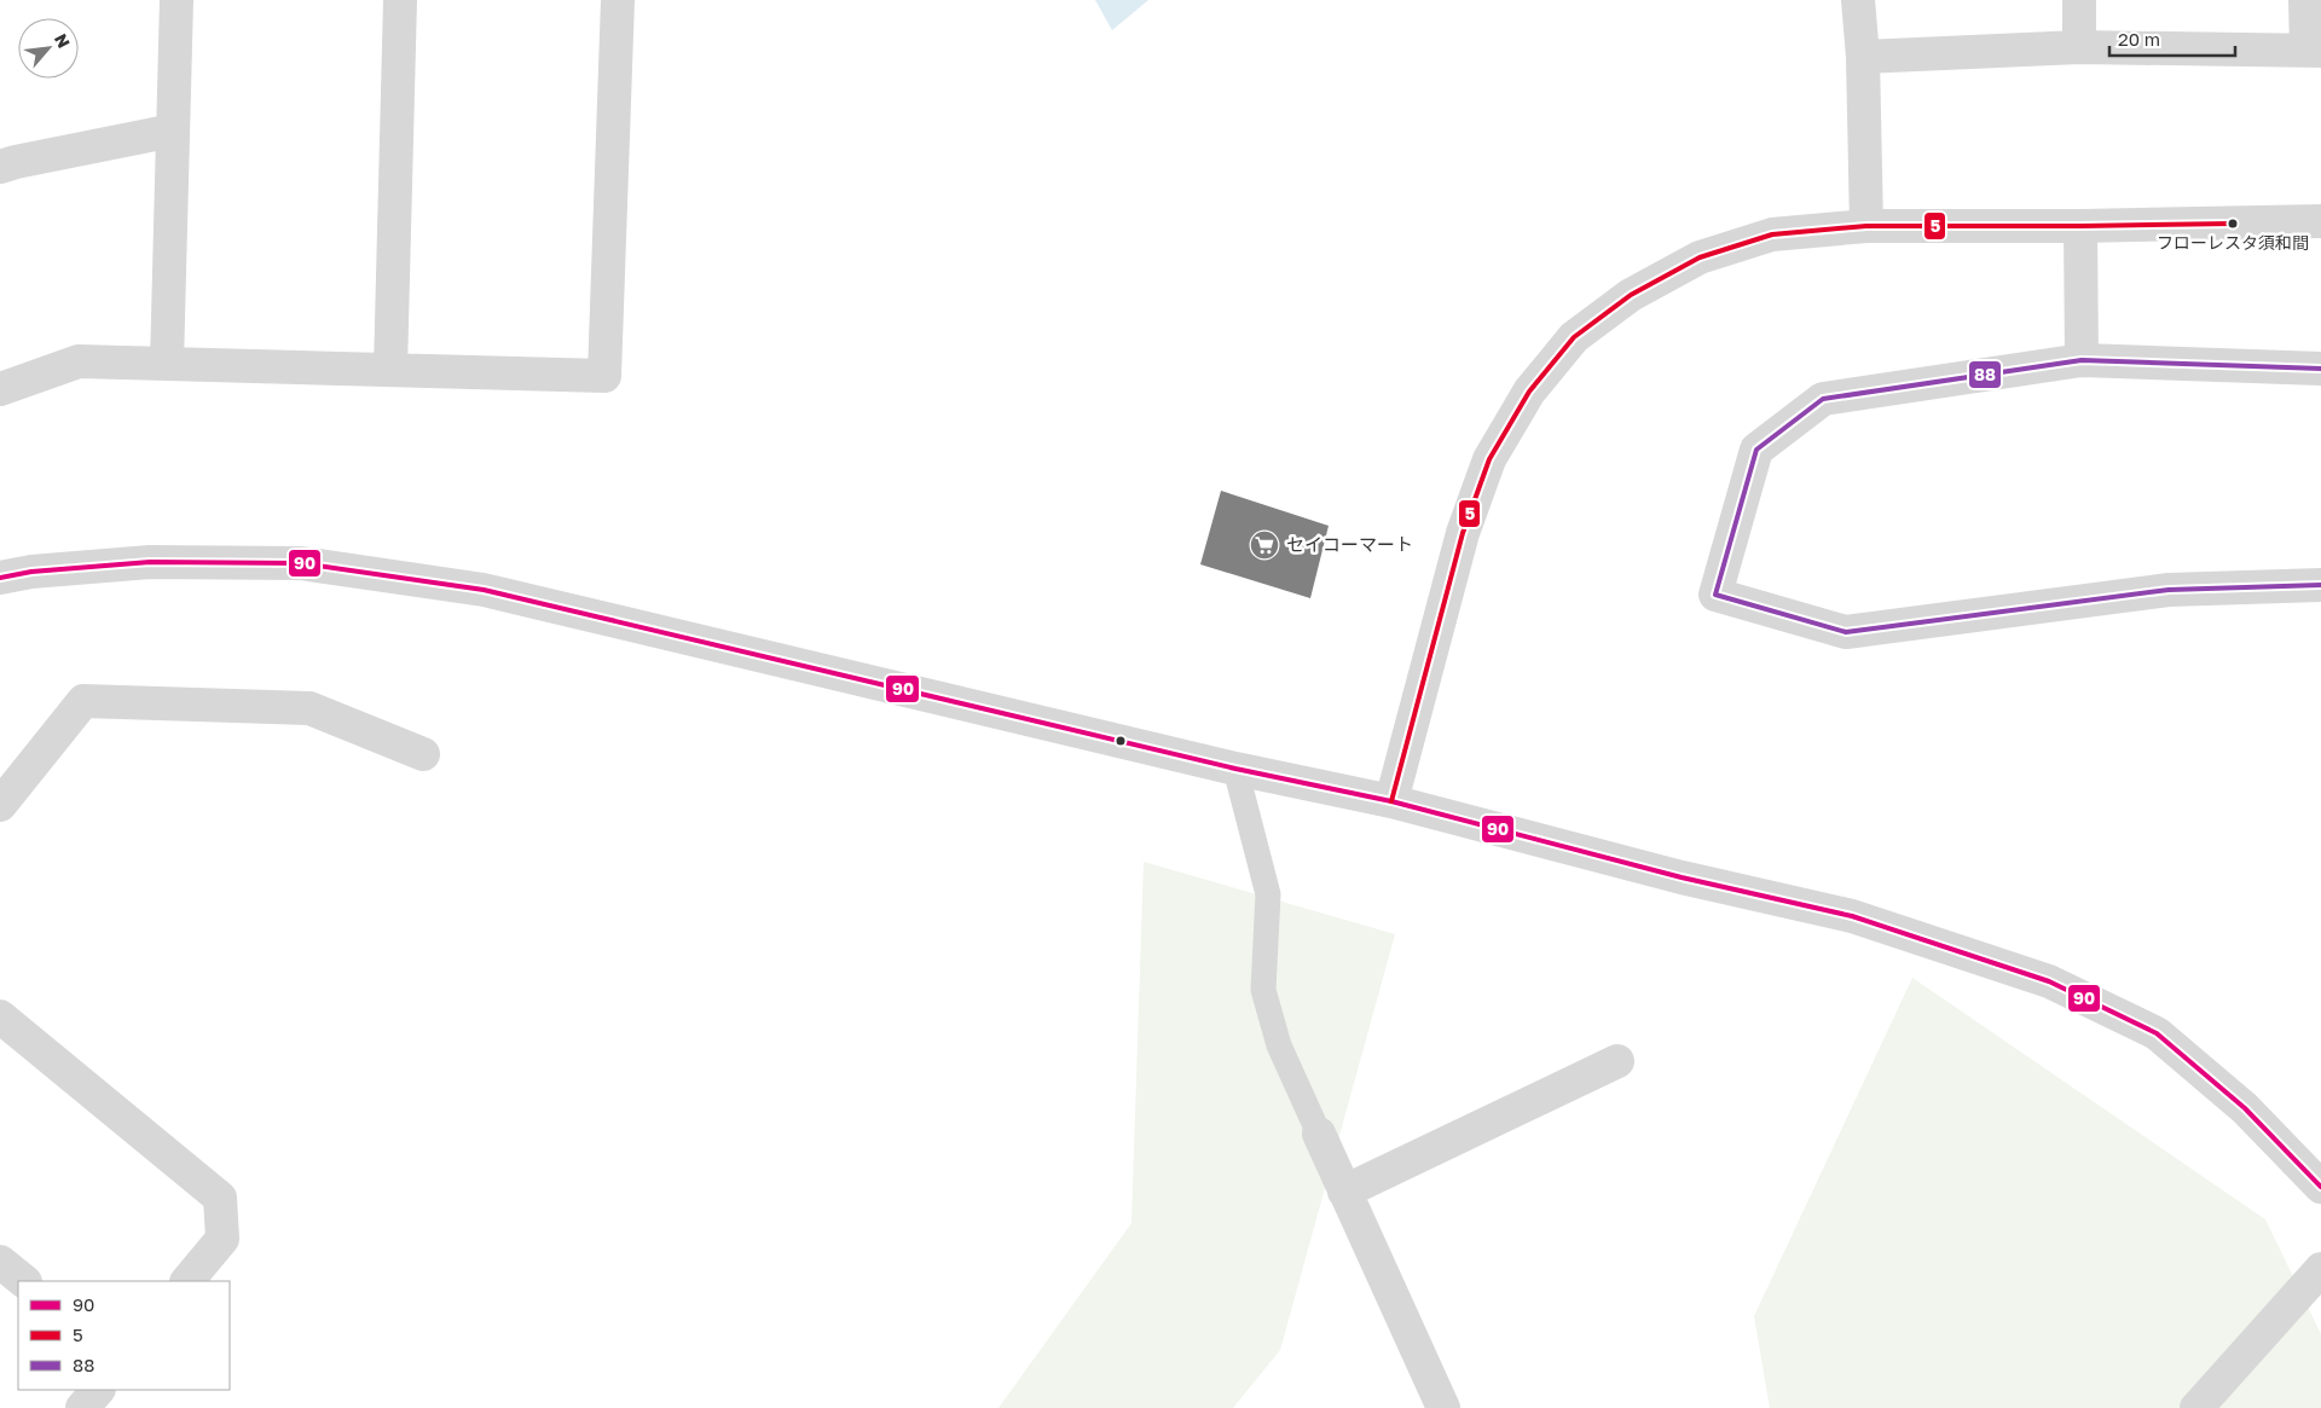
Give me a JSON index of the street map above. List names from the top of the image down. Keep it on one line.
{"places":{"other":["フローレスタ須和間"],"supermarket":["セイコーマート"]},"lines":["transit line 5","transit line 88","transit line 90"],"legend":["90","5","88"],"scale_bar":"20 m","north":"top right"}
